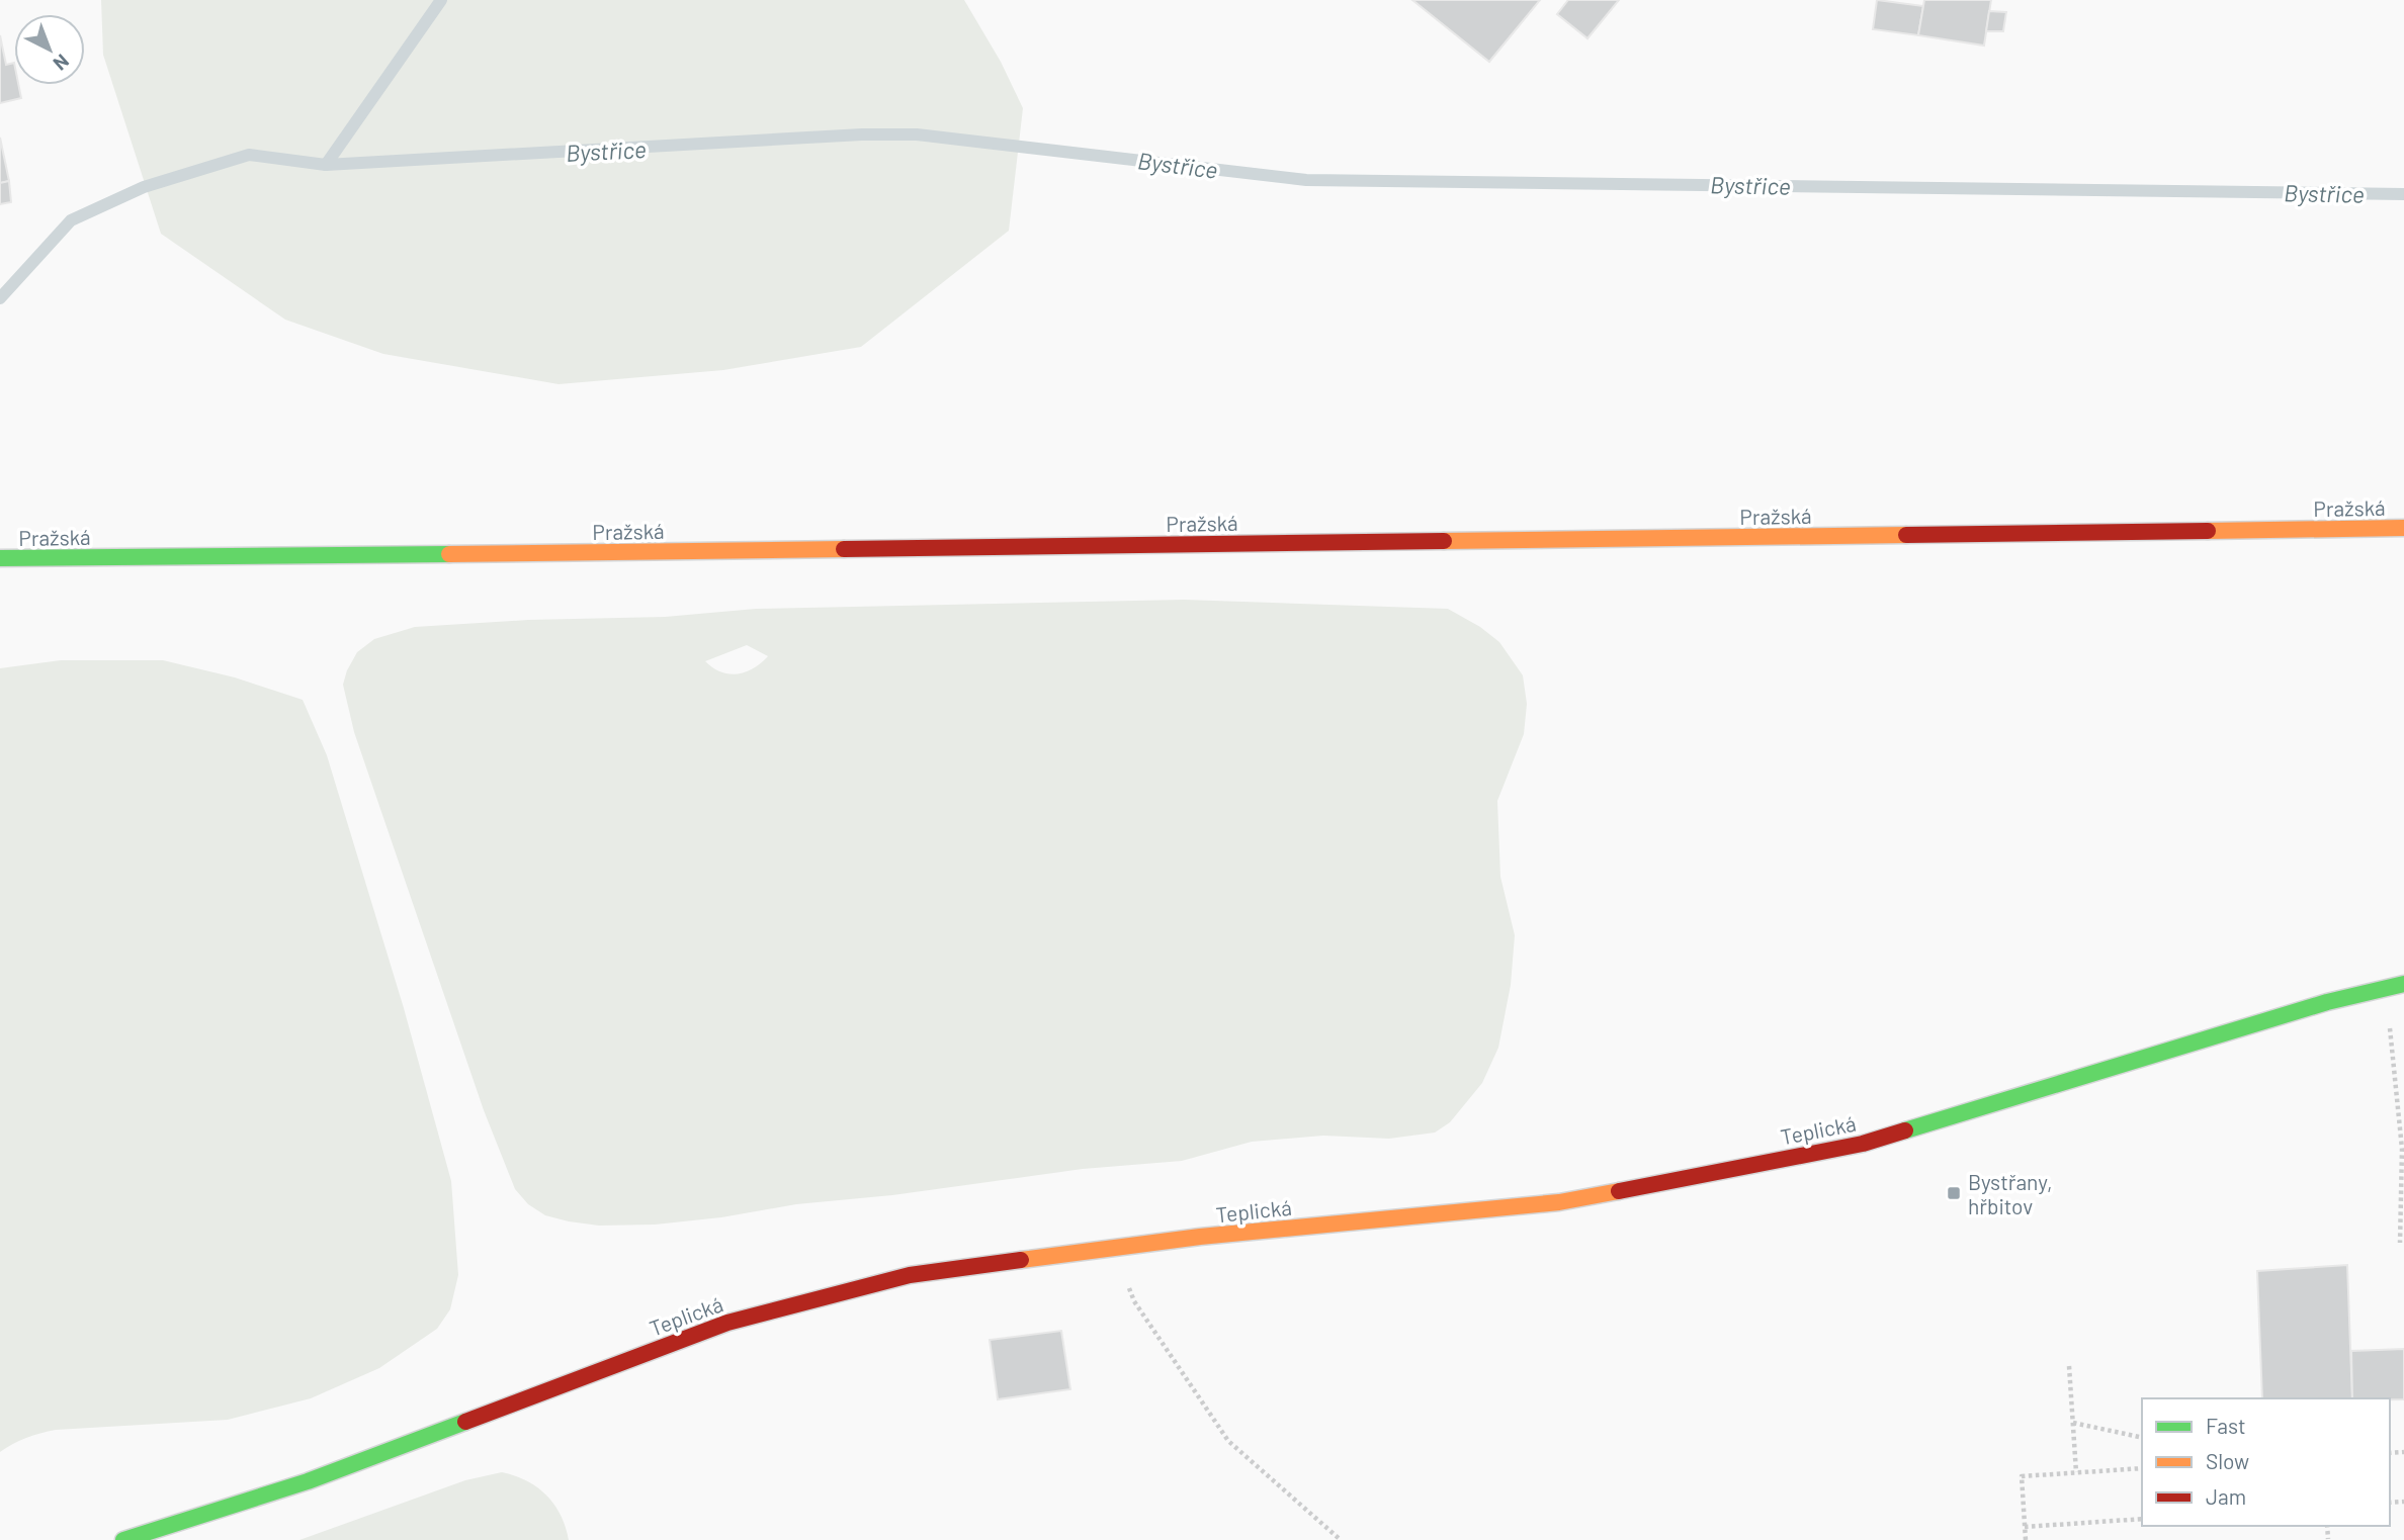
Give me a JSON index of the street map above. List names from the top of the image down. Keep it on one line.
{"streets":{"street":["Pražská","Teplická"]},"water":["Bystřice"],"places":{"transit":["Bystřany, hřbitov"]},"legend":["Fast","Slow","Jam"],"north":"bottom right"}
